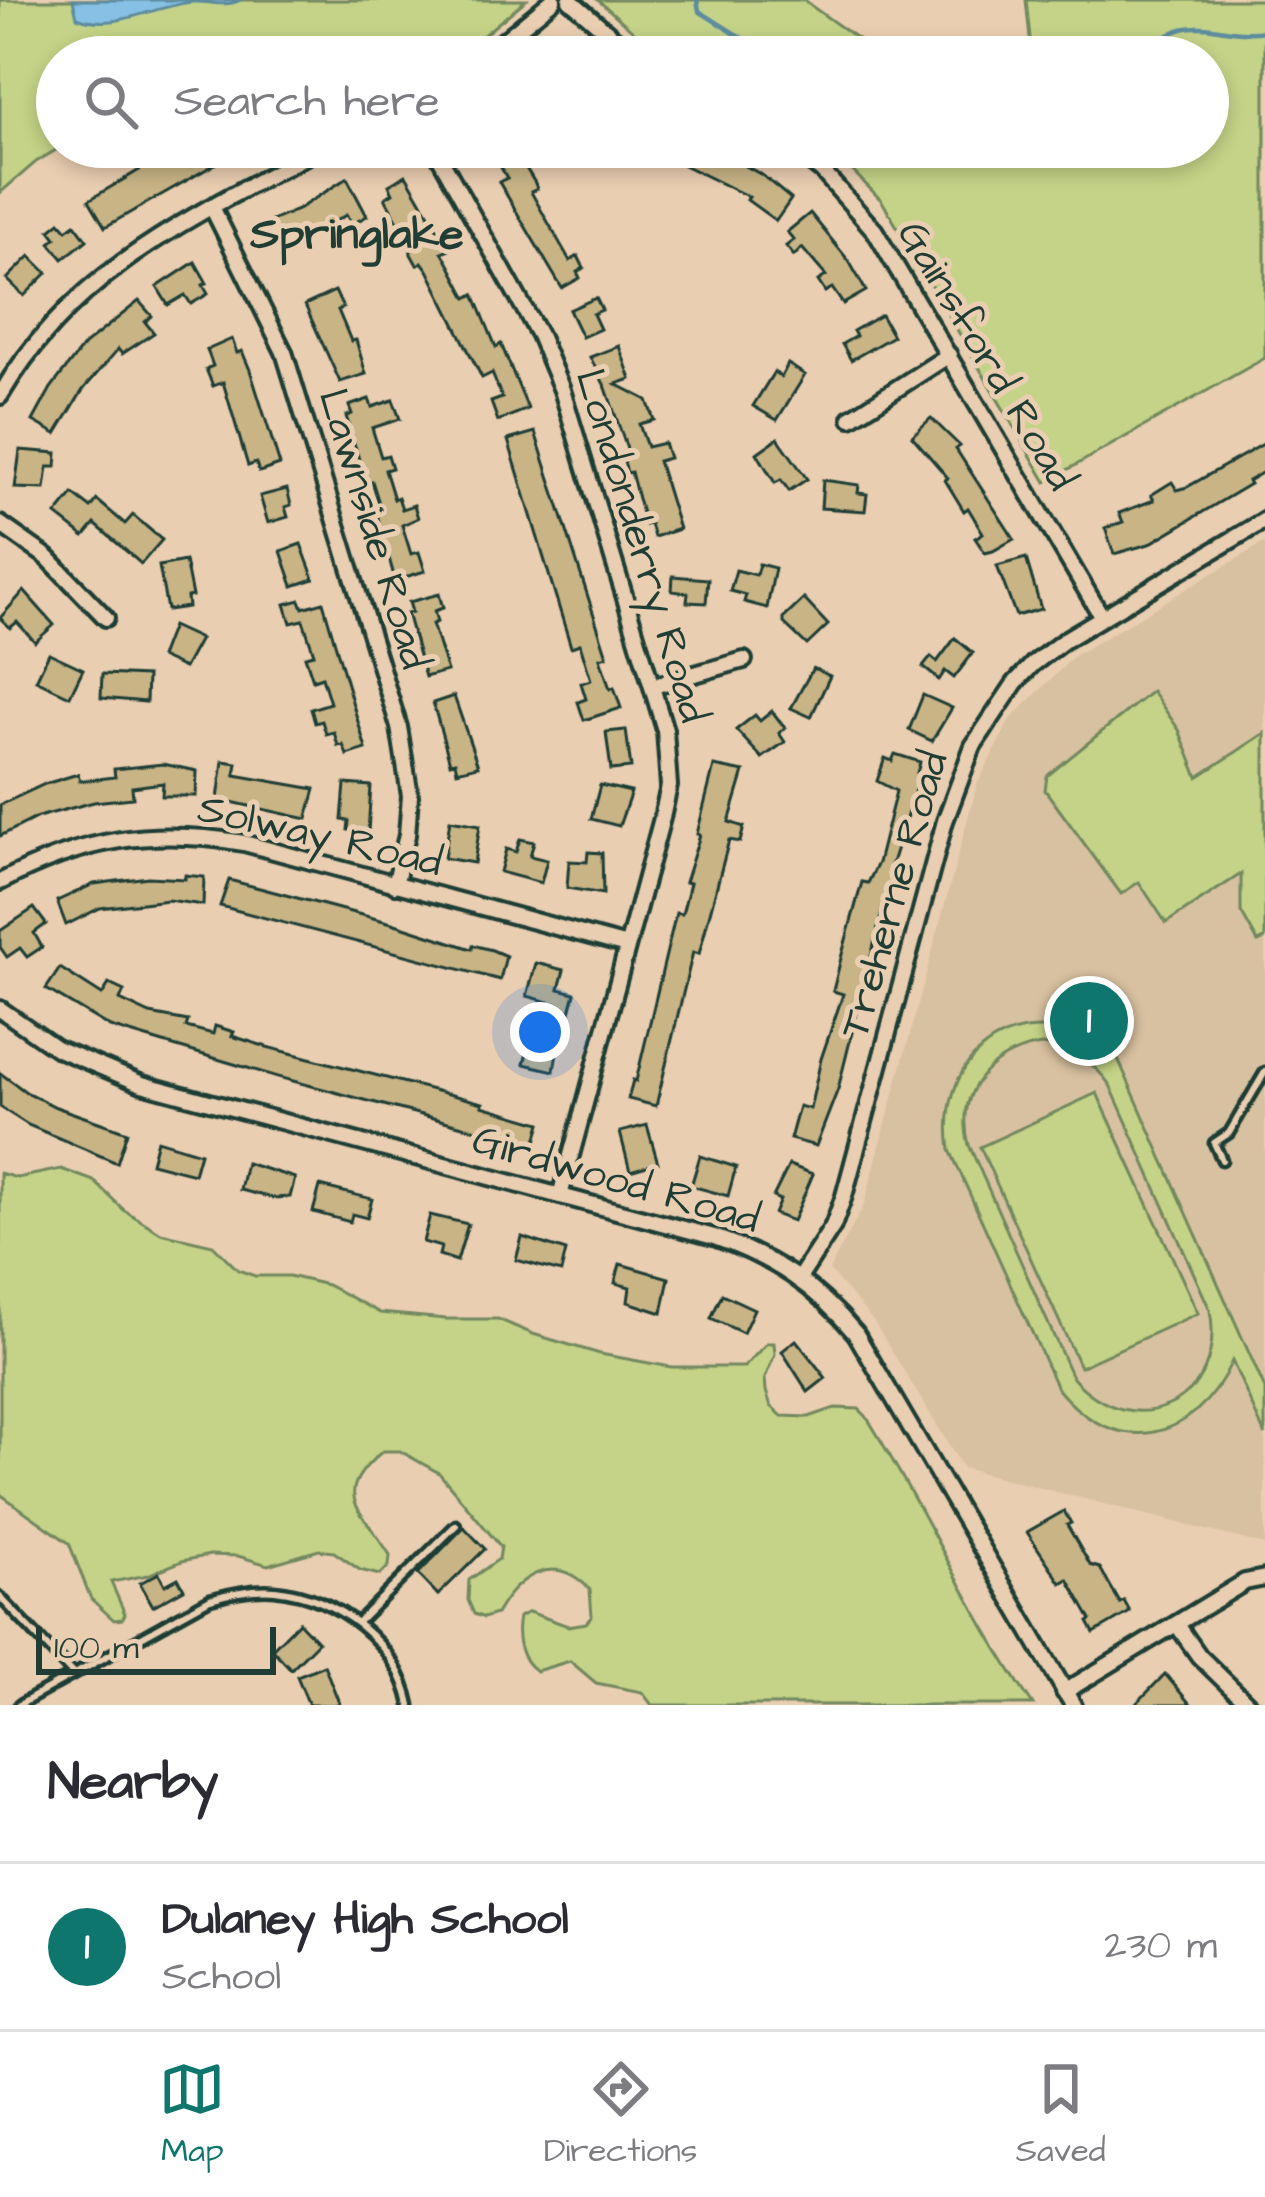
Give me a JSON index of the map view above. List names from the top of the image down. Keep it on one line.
{"streets":{"street":["Gainsford Road","Lawnside Road","Londonderry Road","Solway Road","Treherne Road","Girdwood Road"]},"crossings":[["Gainsford Road","Treherne Road"],["Lawnside Road","Solway Road"],["Londonderry Road","Solway Road"],["Londonderry Road","Girdwood Road"],["Treherne Road","Girdwood Road"]],"districts":["Springlake"],"scale_bar":"100 m","page":{"search":"Search here","pins":"1","scale":"100 m","heading":"Nearby","list":[{"mark":"1","name":"Dulaney High School","note":"School","value":"230 m"}],"nav":["Map","Directions","Saved"]}}
